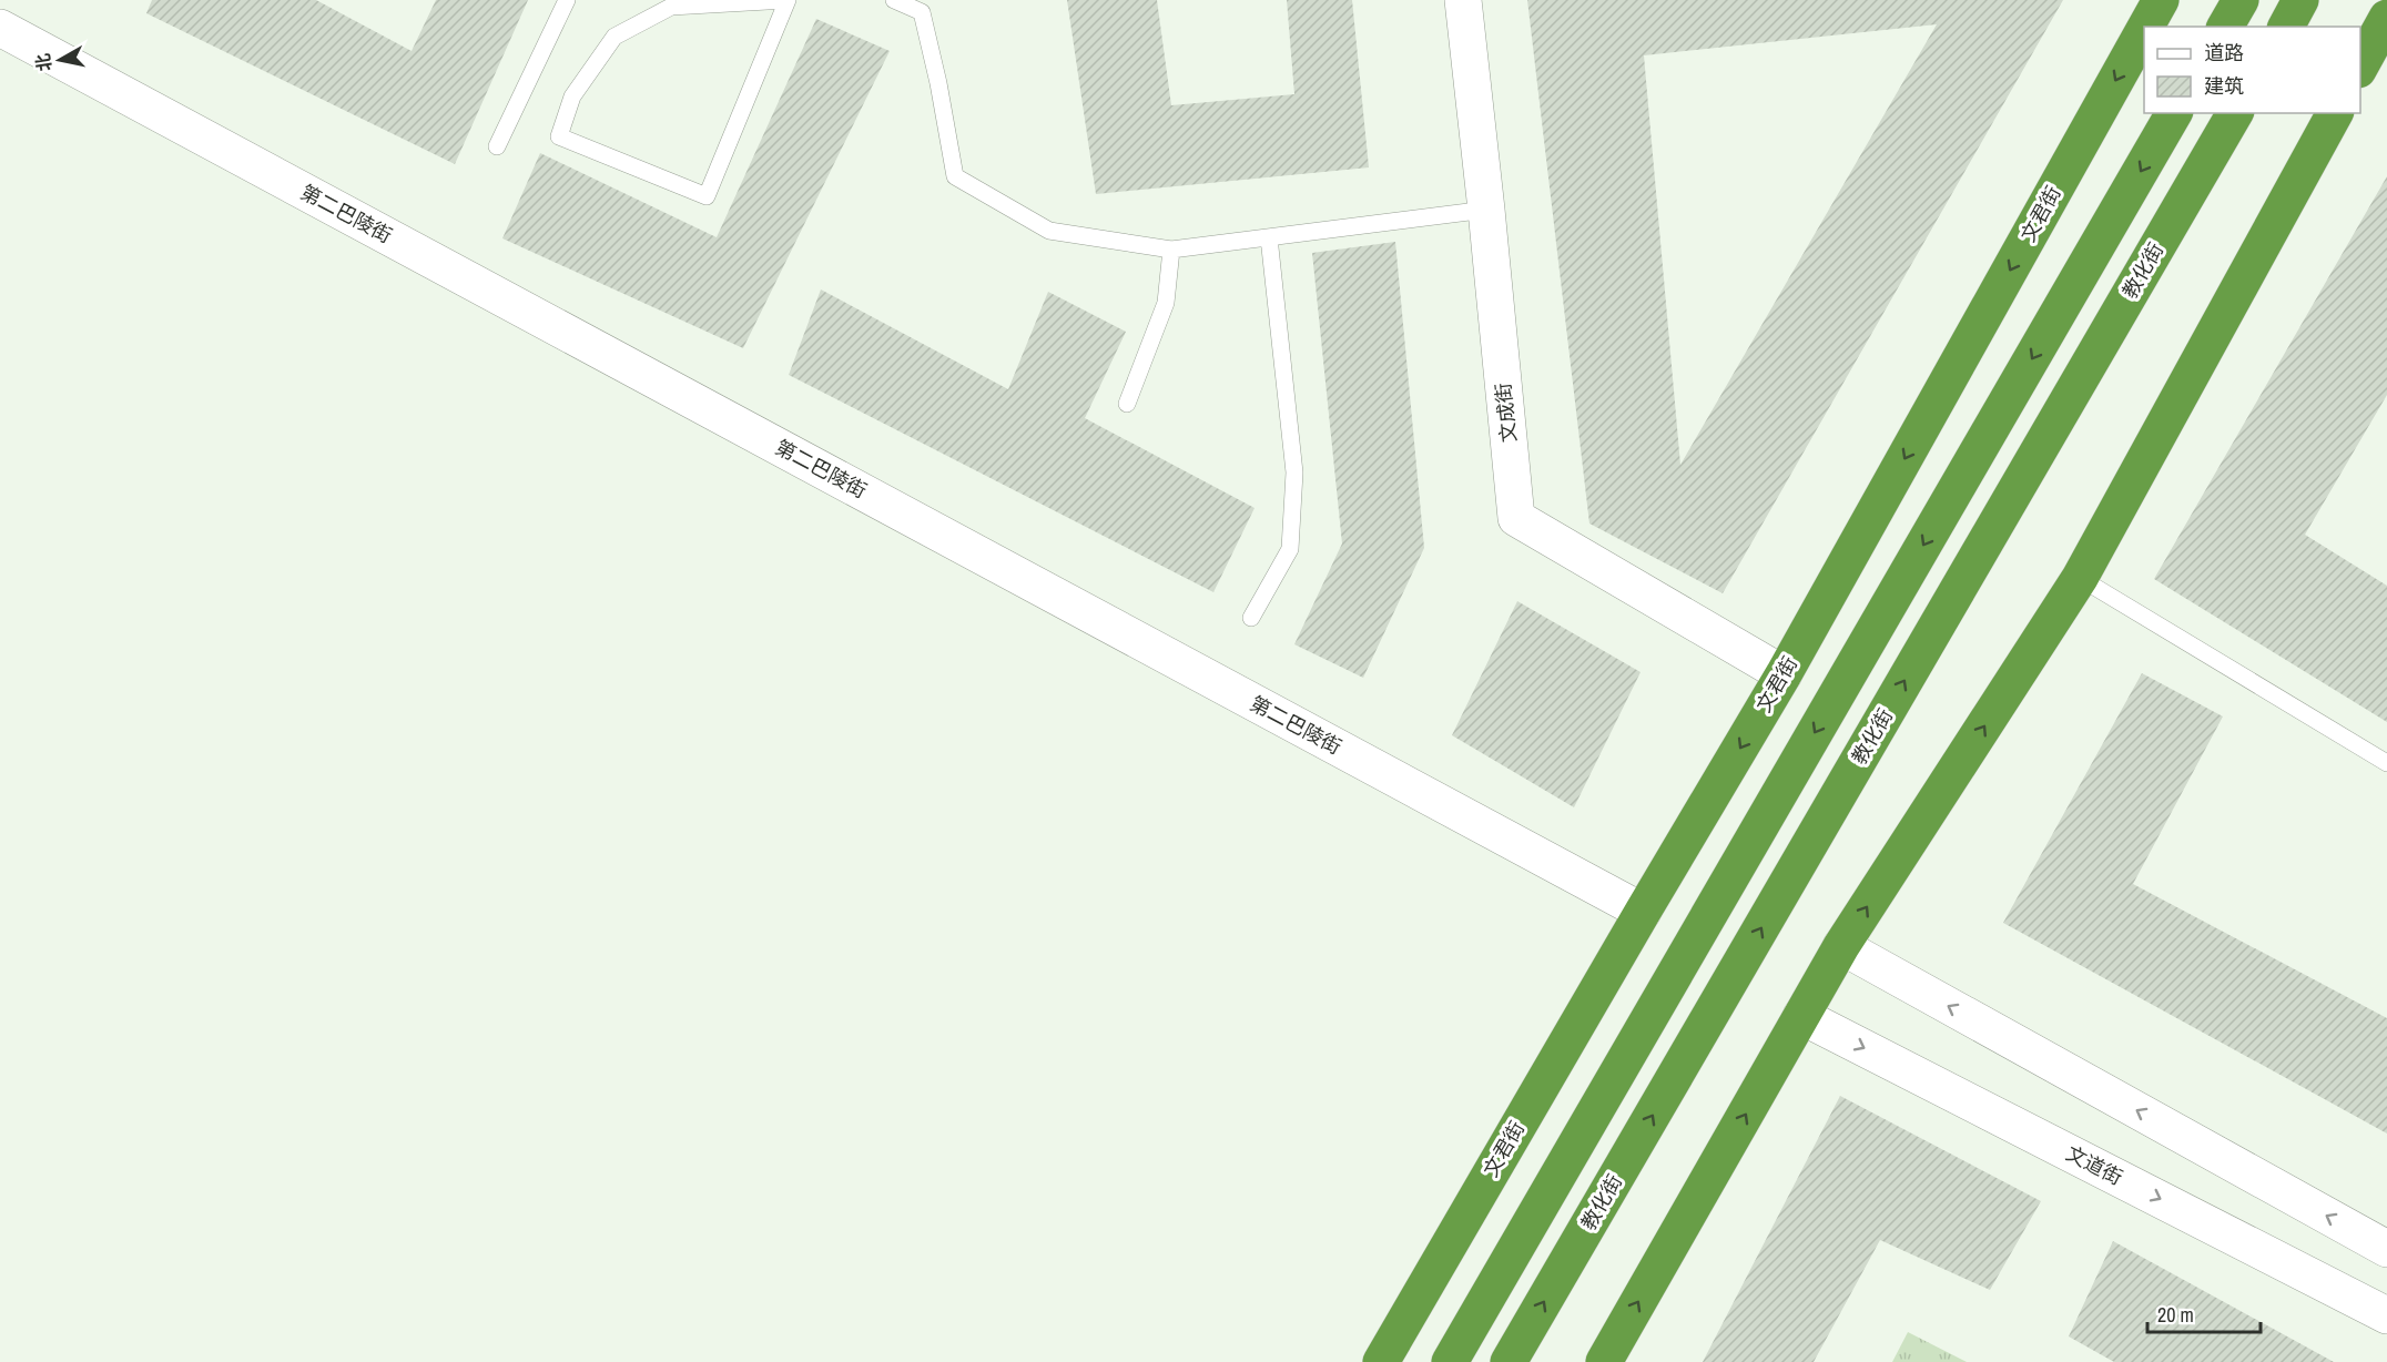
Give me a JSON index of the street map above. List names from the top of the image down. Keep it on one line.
{"streets":{"highway":["文君街","教化街"],"street":["第二巴陵街","文成街","文道街"]},"crossings":[["第二巴陵街","文君街"],["文君街","文成街"]],"legend":["道路","建筑"],"scale_bar":"20 m","north":"left"}
